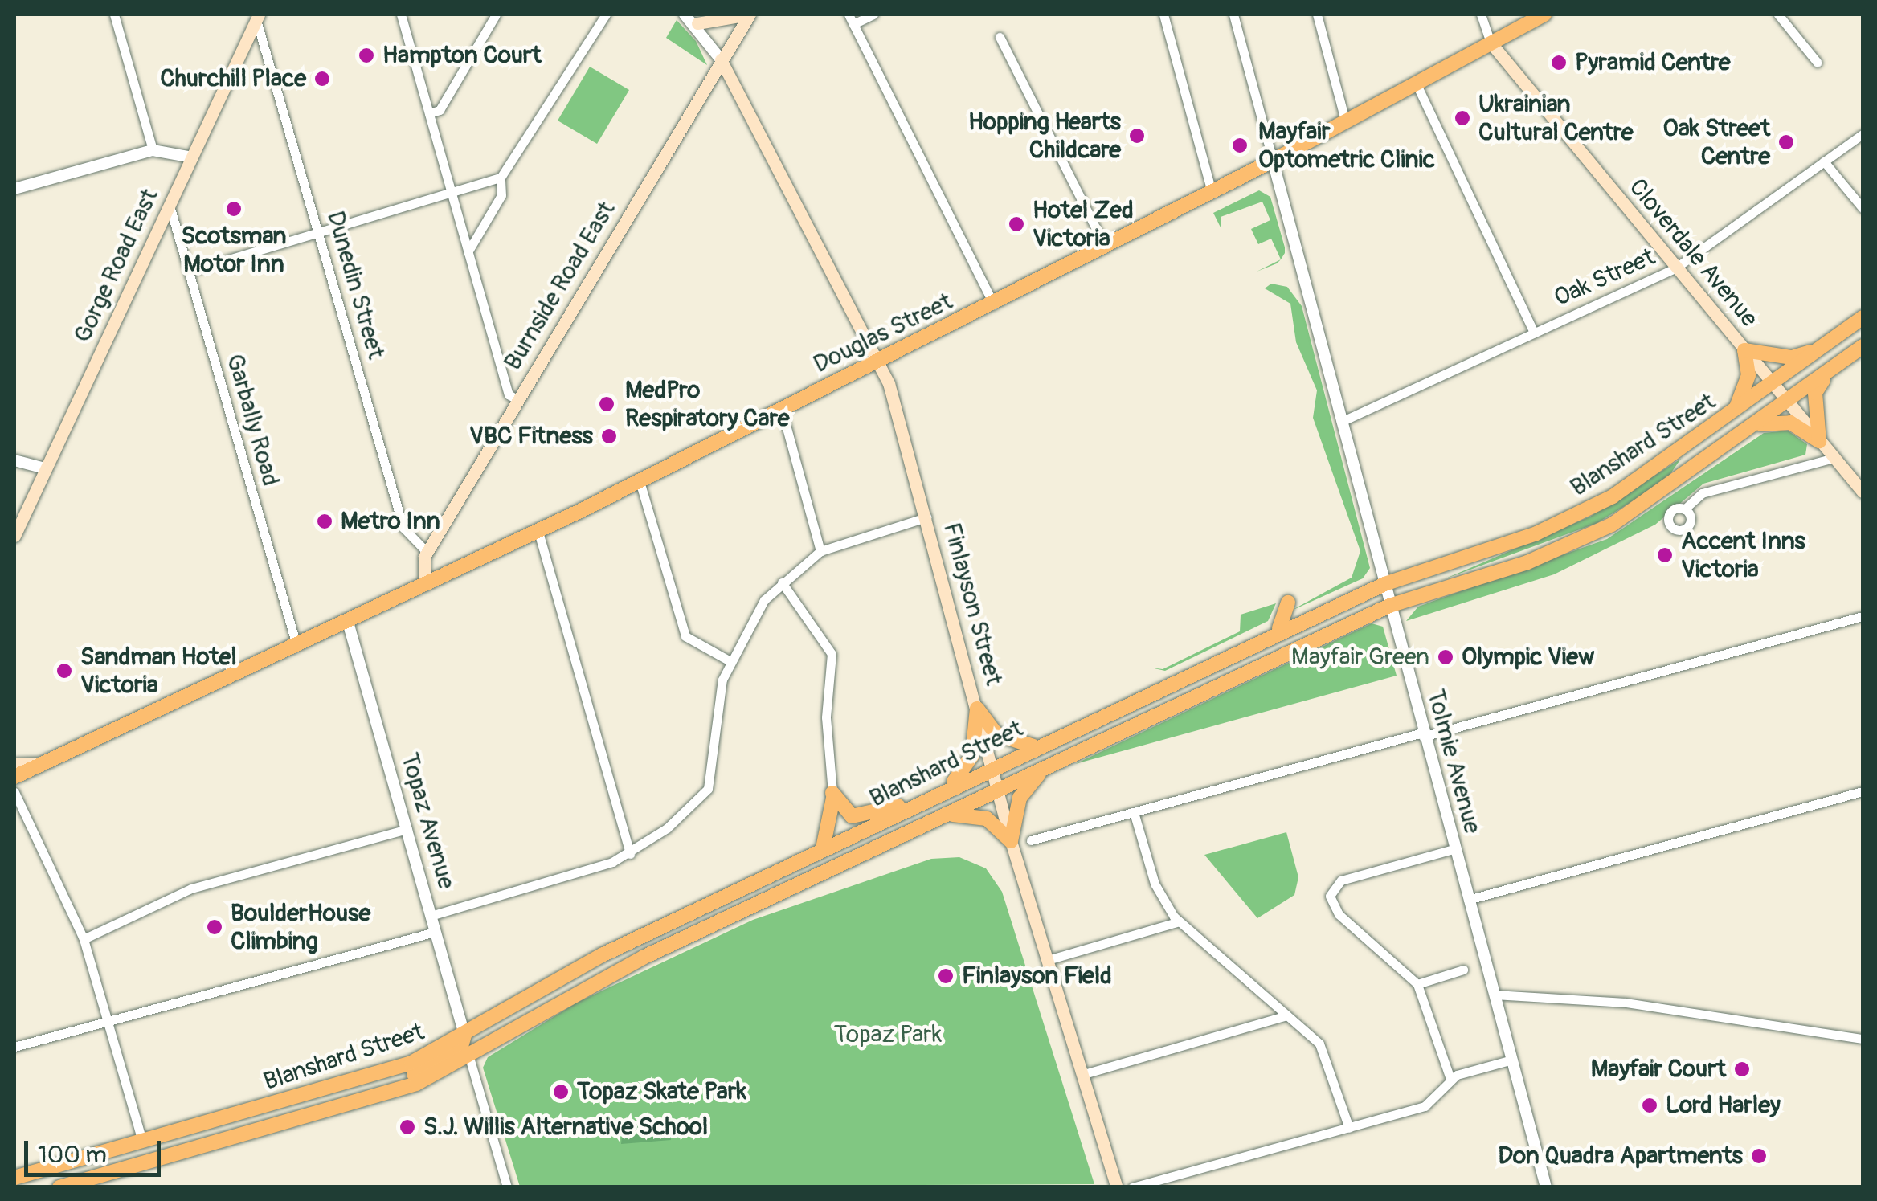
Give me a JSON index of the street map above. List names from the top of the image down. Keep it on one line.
{"streets":{"main road":["Cloverdale Avenue","Gorge Road East","Burnside Road East","Douglas Street","Blanshard Street","Finlayson Street"],"street":["Oak Street","Dunedin Street","Garbally Road","Tolmie Avenue","Topaz Avenue"]},"crossings":[["Cloverdale Avenue","Oak Street"],["Cloverdale Avenue","Douglas Street"],["Cloverdale Avenue","Blanshard Street"],["Gorge Road East","Dunedin Street"],["Gorge Road East","Garbally Road"],["Oak Street","Tolmie Avenue"],["Dunedin Street","Burnside Road East"],["Burnside Road East","Douglas Street"],["Burnside Road East","Finlayson Street"],["Douglas Street","Garbally Road"],["Douglas Street","Finlayson Street"],["Douglas Street","Tolmie Avenue"],["Douglas Street","Topaz Avenue"],["Blanshard Street","Finlayson Street"],["Blanshard Street","Tolmie Avenue"],["Blanshard Street","Topaz Avenue"]],"parks":["Mayfair Green","Topaz Park"],"places":["Hampton Court","Pyramid Centre","Churchill Place","Ukrainian Cultural Centre","Hopping Hearts Childcare","Oak Street Centre","Mayfair Optometric Clinic","Scotsman Motor Inn","Hotel Zed Victoria","MedPro Respiratory Care","VBC Fitness","Metro Inn","Accent Inns Victoria","Olympic View","Sandman Hotel Victoria","BoulderHouse Climbing","Finlayson Field","Mayfair Court","Topaz Skate Park","Lord Harley","S.J. Willis Alternative School","Don Quadra Apartments"],"scale_bar":"100 m"}
